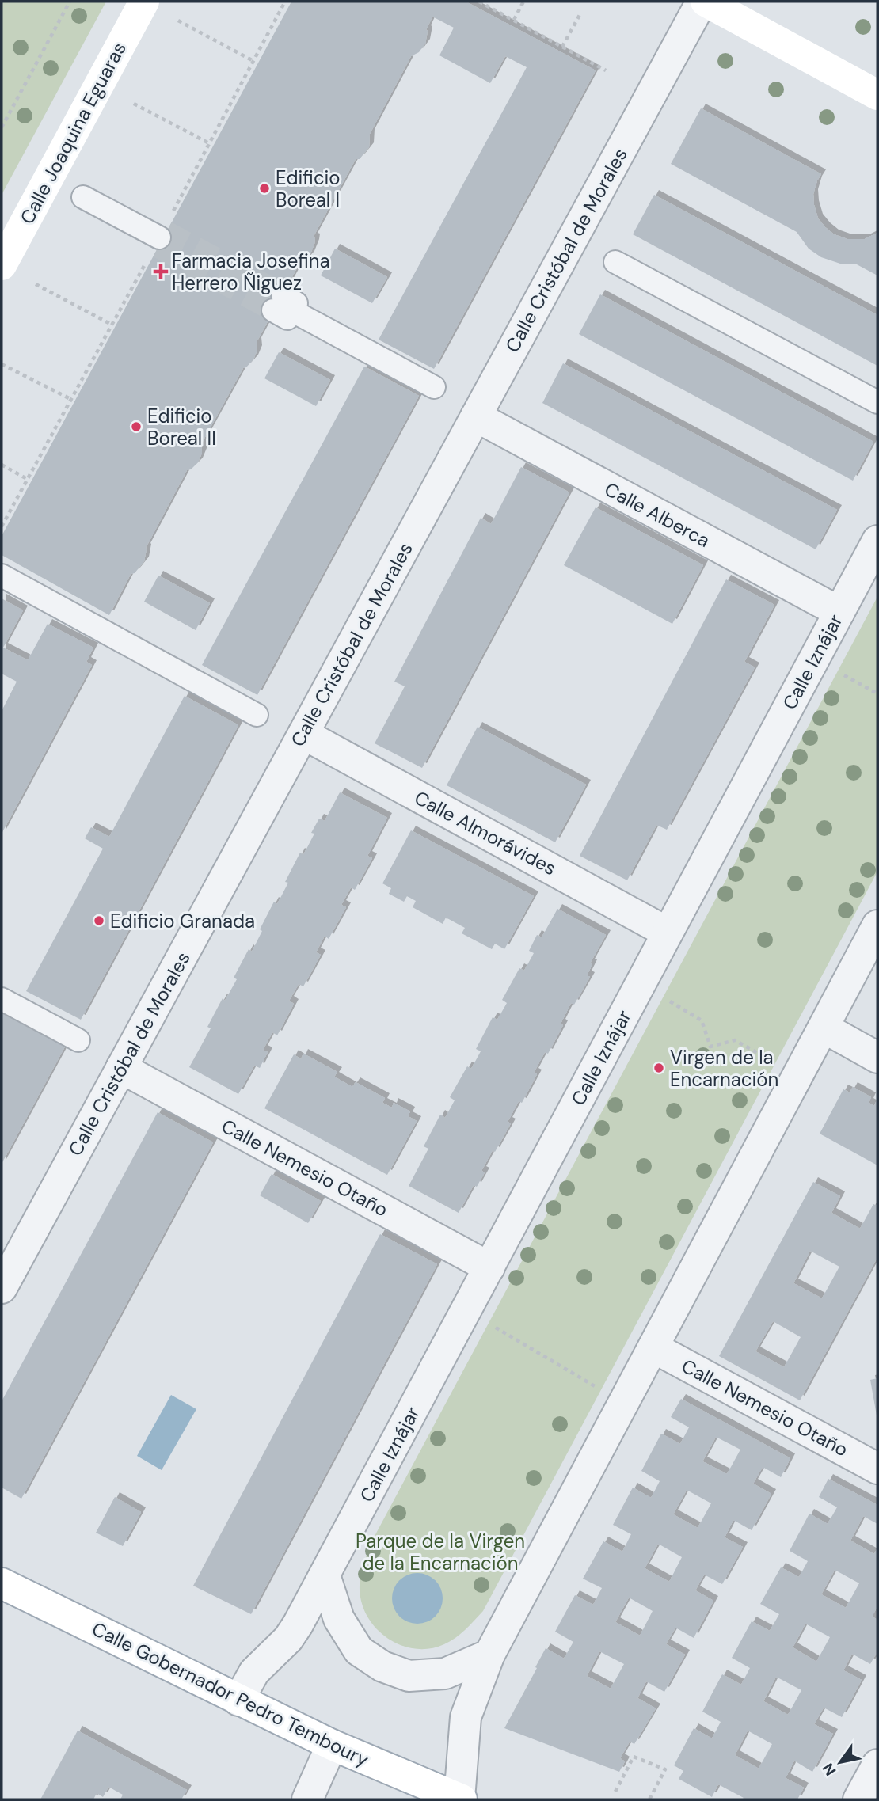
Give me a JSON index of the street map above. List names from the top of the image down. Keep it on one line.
{"streets":{"main road":["Calle Joaquina Eguaras","Calle Gobernador Pedro Temboury"],"street":["Calle Cristóbal de Morales","Calle Alberca","Calle Iznájar","Calle Almorávides","Calle Nemesio Otaño"]},"crossings":[["Calle Cristóbal de Morales","Calle Alberca"],["Calle Cristóbal de Morales","Calle Almorávides"],["Calle Cristóbal de Morales","Calle Nemesio Otaño"],["Calle Alberca","Calle Iznájar"],["Calle Iznájar","Calle Almorávides"],["Calle Iznájar","Calle Nemesio Otaño"],["Calle Iznájar","Calle Gobernador Pedro Temboury"]],"parks":["Parque de la Virgen de la Encarnación"],"places":{"other":["Edificio Boreal I","Edificio Boreal II","Edificio Granada","Virgen de la Encarnación"],"health":["Farmacia Josefina Herrero Ñiguez"]},"north":"bottom left"}
